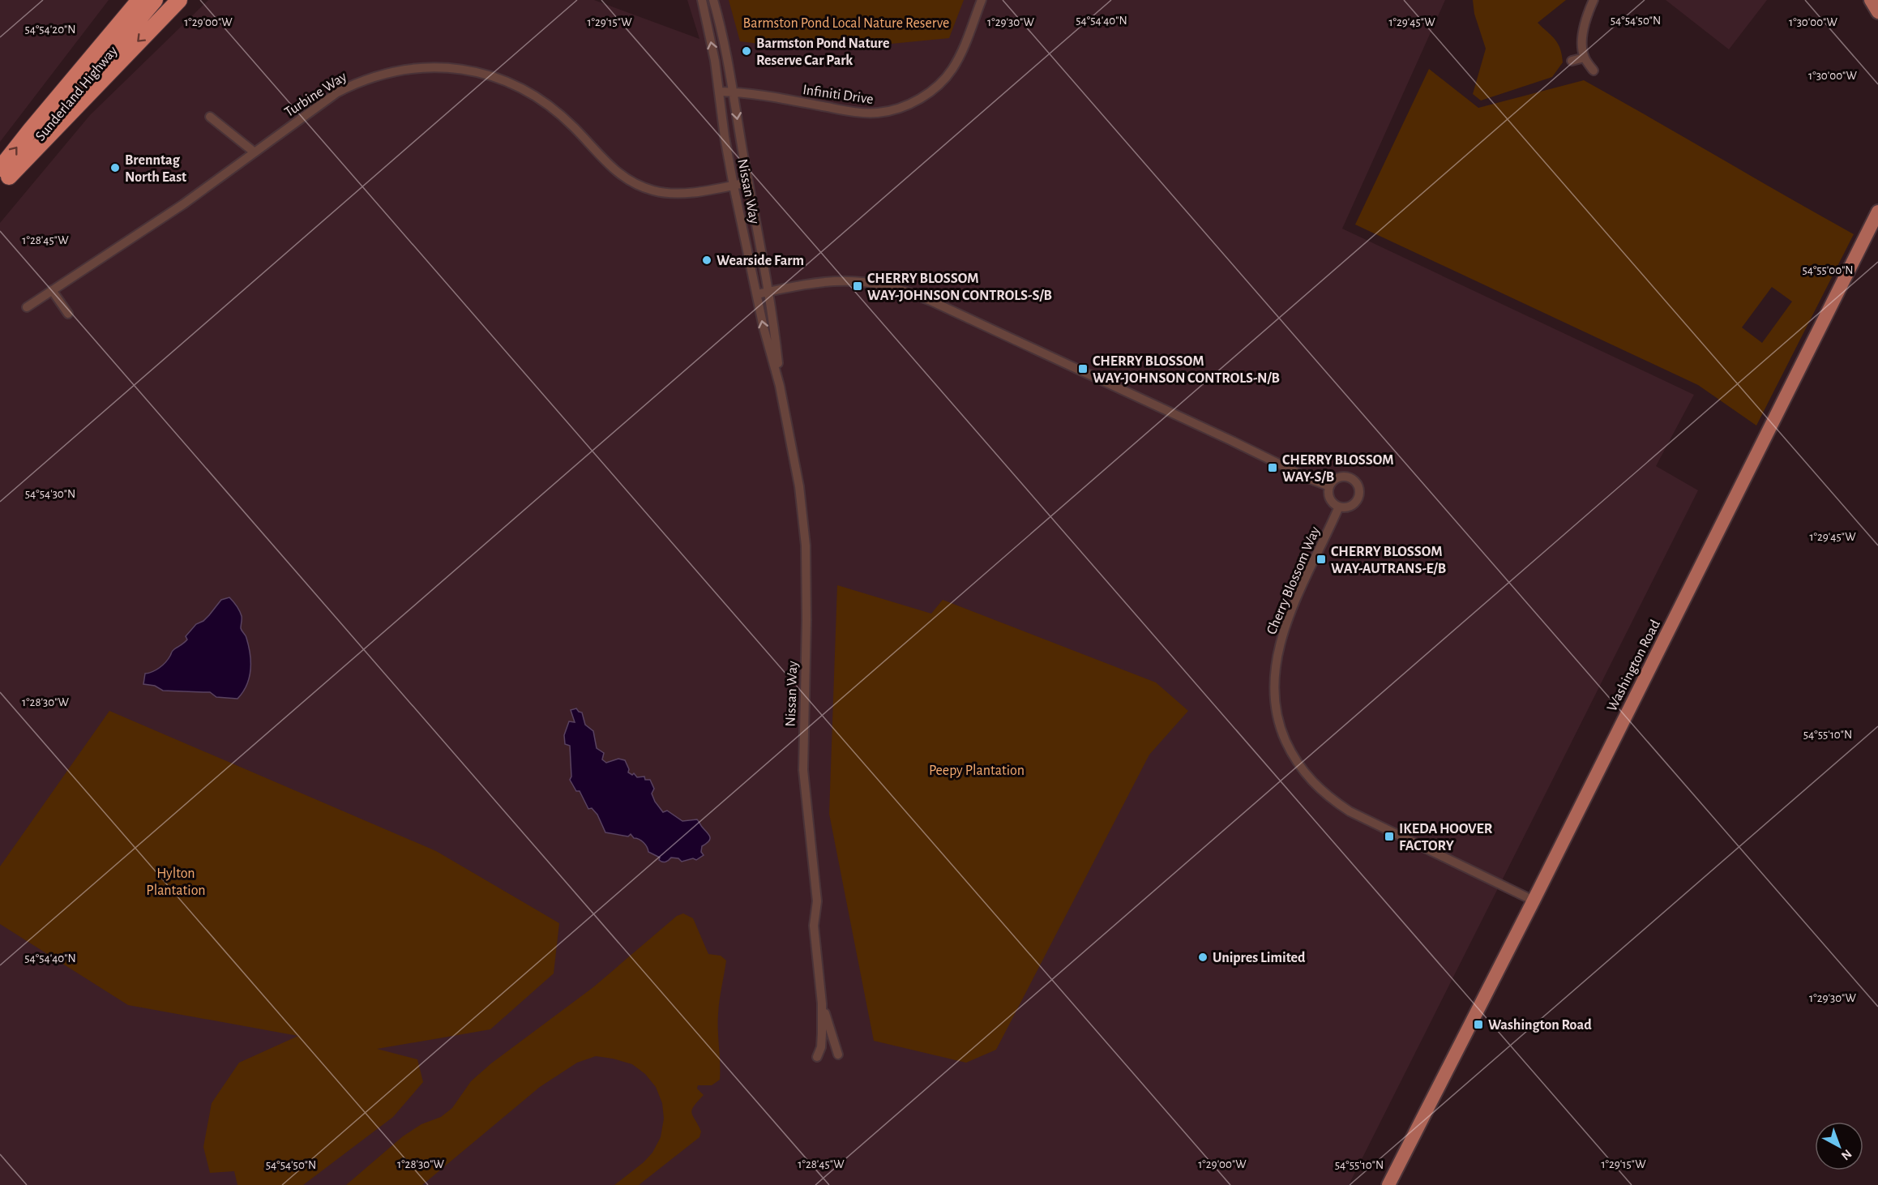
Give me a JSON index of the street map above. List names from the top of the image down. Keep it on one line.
{"streets":{"highway":["Sunderland Highway"],"main road":["Washington Road"],"street":["Turbine Way","Infiniti Drive","Nissan Way","Cherry Blossom Way"]},"crossings":[["Turbine Way","Nissan Way"],["Infiniti Drive","Nissan Way"],["Cherry Blossom Way","Washington Road"]],"parks":["Barmston Pond Local Nature Reserve","Peepy Plantation","Hylton Plantation"],"places":{"other":["Barmston Pond Nature Reserve Car Park","Brenntag North East","Wearside Farm","Unipres Limited"],"transit":["CHERRY BLOSSOM WAY-JOHNSON CONTROLS-S/B","CHERRY BLOSSOM WAY-JOHNSON CONTROLS-N/B","CHERRY BLOSSOM WAY-S/B","CHERRY BLOSSOM WAY-AUTRANS-E/B","IKEDA HOOVER FACTORY","Washington Road"]},"north":"bottom right","coordinates":["54°54'40\"N","54°54'50\"N","1°29'00\"W","1°29'45\"W","1°29'15\"W","1°29'30\"W","1°30'00\"W","54°54'20\"N","1°28'45\"W","54°55'00\"N","54°54'30\"N","1°28'30\"W","54°55'10\"N"]}
